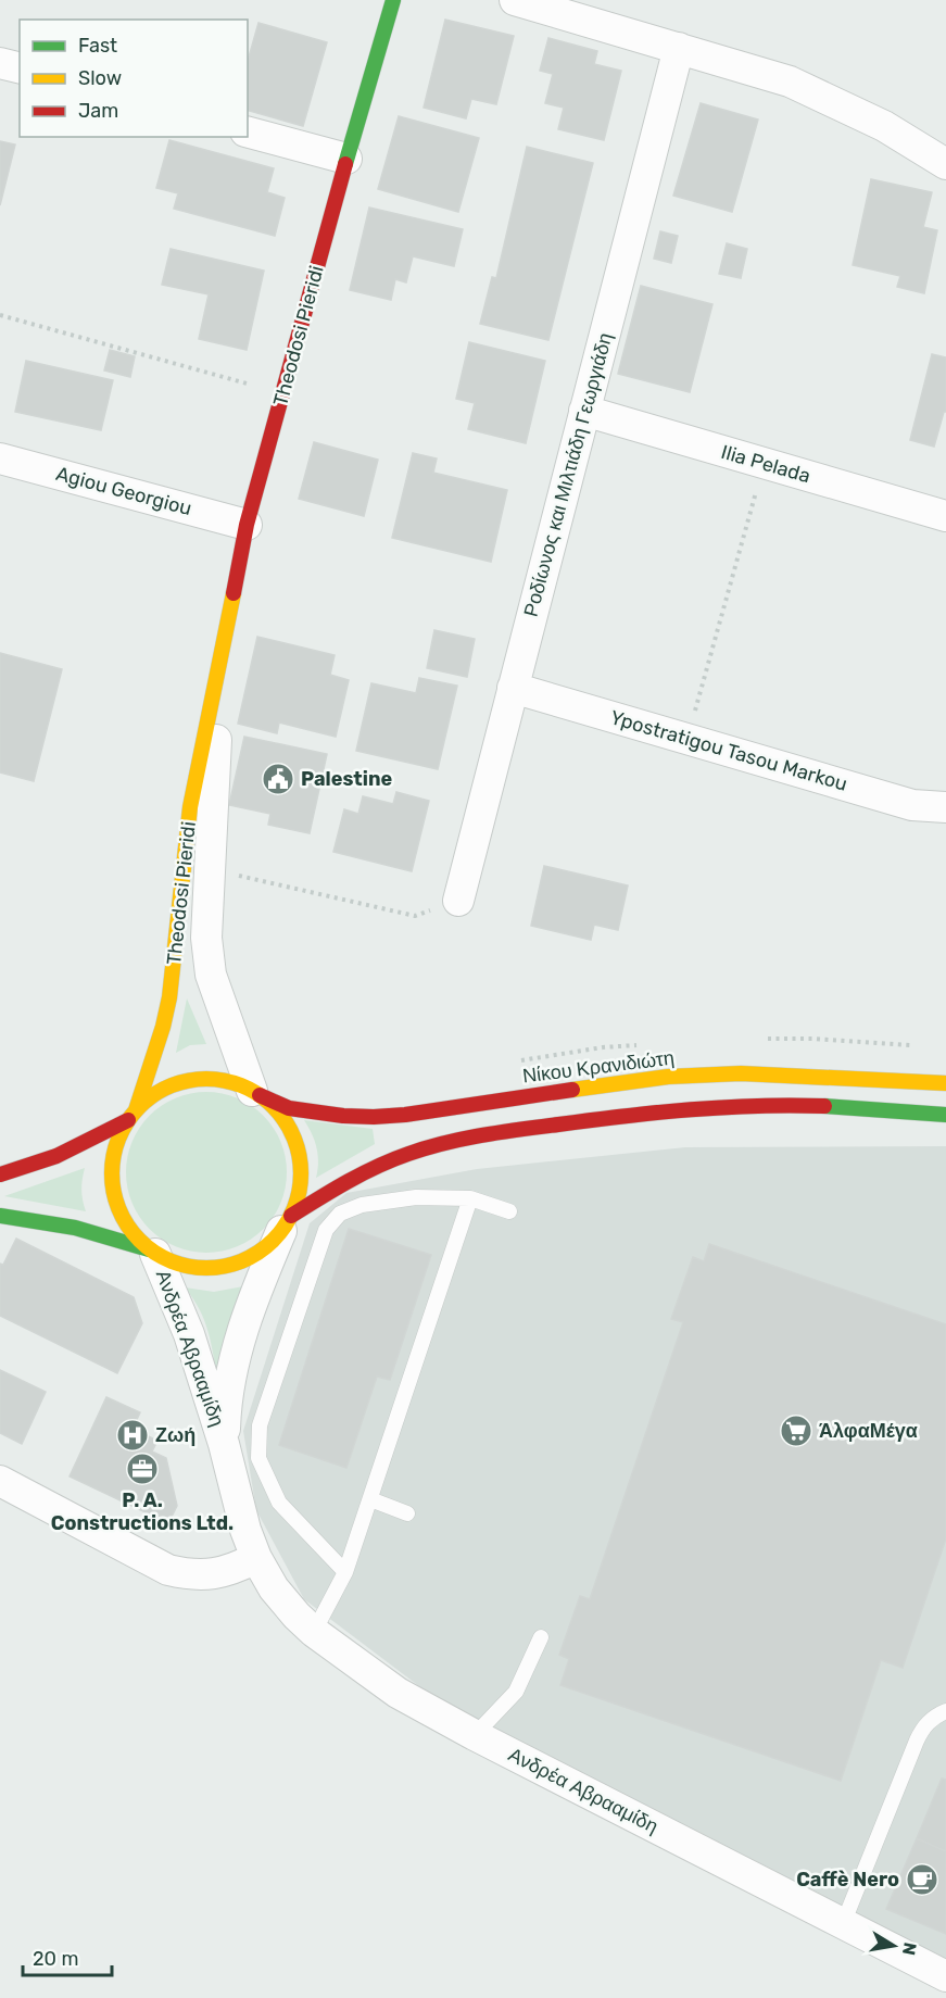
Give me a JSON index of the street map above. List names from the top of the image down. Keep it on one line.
{"streets":{"main road":["Theodosi Pieridi","Νίκου Κρανιδιώτη"],"street":["Ilia Pelada","Ροδίωνος και Μιλτιάδη Γεωργιάδη","Agiou Georgiou","Ypostratigou Tasou Markou","Ανδρέα Αβρααμίδη"]},"crossings":[["Theodosi Pieridi","Agiou Georgiou"],["Theodosi Pieridi","Νίκου Κρανιδιώτη"],["Theodosi Pieridi","Ανδρέα Αβρααμίδη"],["Ilia Pelada","Ροδίωνος και Μιλτιάδη Γεωργιάδη"],["Ροδίωνος και Μιλτιάδη Γεωργιάδη","Ypostratigou Tasou Markou"],["Νίκου Κρανιδιώτη","Ανδρέα Αβρααμίδη"]],"places":{"public building":["Palestine"],"supermarket":["ΆλφαΜέγα"],"hospital":["Ζωή"],"office":["P. A. Constructions Ltd."],"cafe":["Caffè Nero"]},"legend":["Fast","Slow","Jam"],"scale_bar":"20 m","north":"right"}
